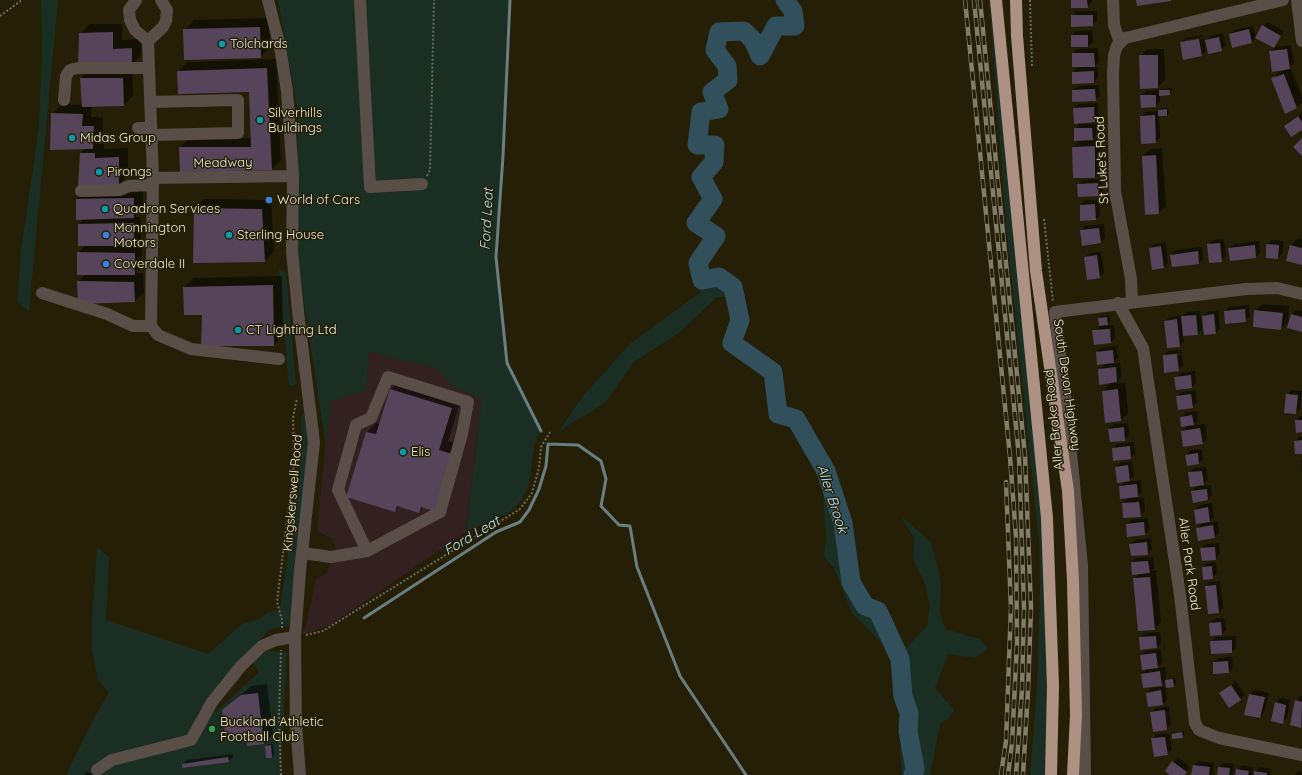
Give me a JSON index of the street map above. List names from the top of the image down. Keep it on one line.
{"streets":{"highway":["South Devon Highway"],"street":["St Luke's Road","Meadway","Aller Brake Road","Kingskerswell Road","Aller Park Road"]},"crossings":[["Meadway","Kingskerswell Road"]],"water":["Ford Leat","Aller Brook"],"places":["Tolchards","Silverhills Buildings","Midas Group","Pirongs","World of Cars","Quadron Services","Monnington Motors","Sterling House","Coverdale II","CT Lighting Ltd","Elis","Buckland Athletic Football Club"]}
